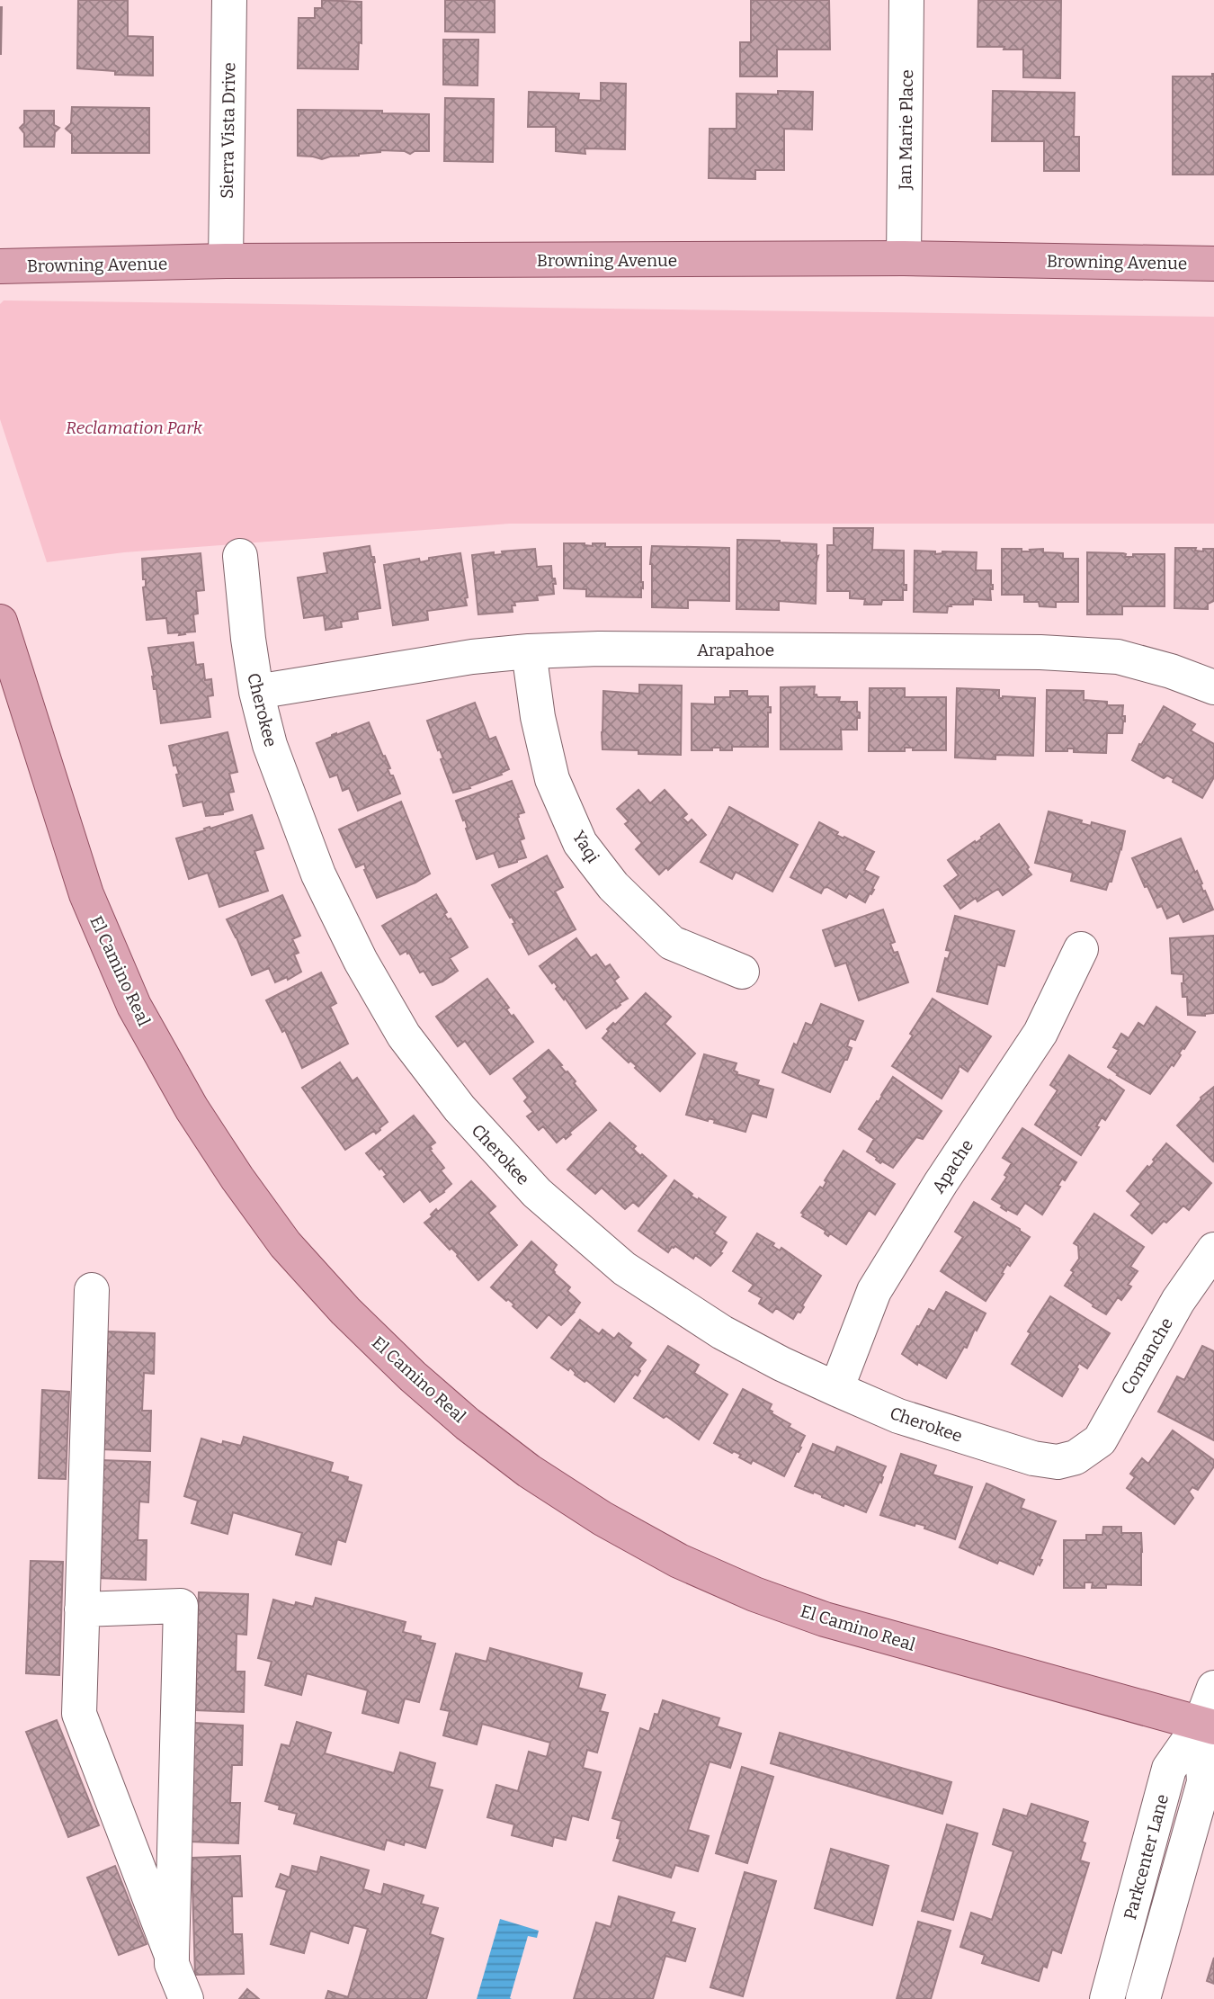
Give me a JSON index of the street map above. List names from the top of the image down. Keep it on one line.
{"streets":{"main road":["Browning Avenue","El Camino Real"],"street":["Jan Marie Place","Sierra Vista Drive","Arapahoe","Cherokee","Yaqi","Apache","Comanche","Parkcenter Lane"]},"crossings":[["Jan Marie Place","Browning Avenue"],["Sierra Vista Drive","Browning Avenue"],["Arapahoe","Cherokee"],["Arapahoe","Yaqi"],["Cherokee","Apache"],["Cherokee","Comanche"],["El Camino Real","Parkcenter Lane"]],"parks":["Reclamation Park"]}
